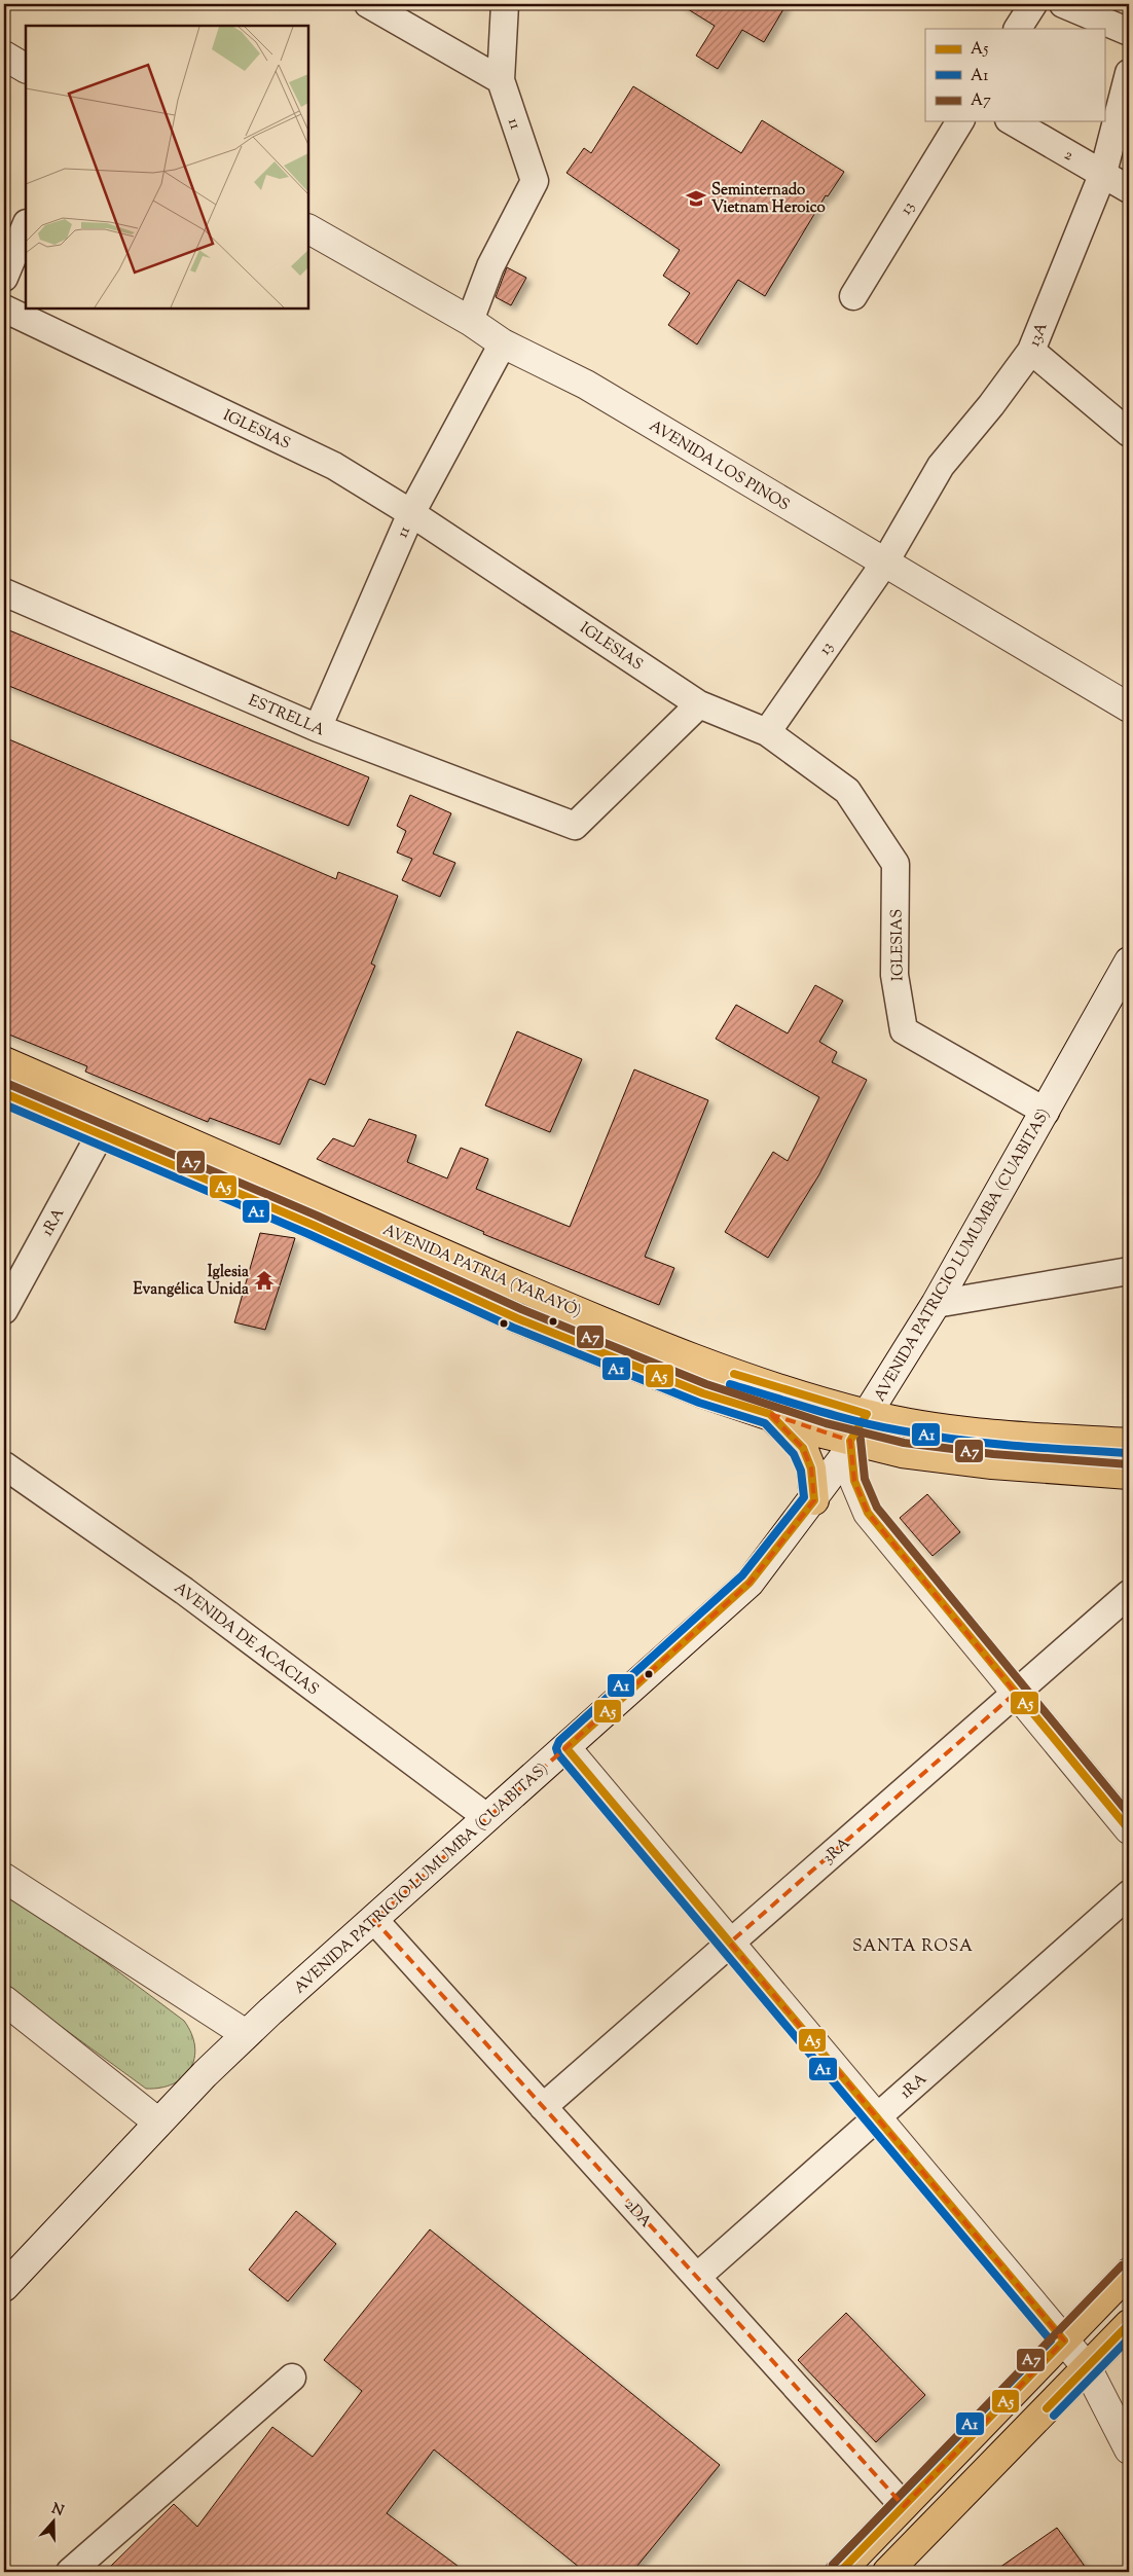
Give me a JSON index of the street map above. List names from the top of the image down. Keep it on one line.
{"streets":{"main road":["AVENIDA PATRIA (YARAYÓ)"],"street":["11","2","13","13A","IGLESIAS","AVENIDA LOS PINOS","ESTRELLA","1RA","AVENIDA PATRICIO LUMUMBA (CUABITAS)","AVENIDA DE ACACIAS","3RA","2DA"]},"crossings":[["11","IGLESIAS"],["11","AVENIDA LOS PINOS"],["11","ESTRELLA"],["2","13A"],["13","13A"],["13","IGLESIAS"],["13","AVENIDA LOS PINOS"],["13A","AVENIDA LOS PINOS"],["IGLESIAS","ESTRELLA"],["IGLESIAS","AVENIDA PATRICIO LUMUMBA (CUABITAS)"],["1RA","AVENIDA PATRIA (YARAYÓ)"],["1RA","2DA"],["AVENIDA PATRICIO LUMUMBA (CUABITAS)","AVENIDA PATRIA (YARAYÓ)"],["AVENIDA PATRICIO LUMUMBA (CUABITAS)","AVENIDA DE ACACIAS"],["AVENIDA PATRICIO LUMUMBA (CUABITAS)","2DA"],["3RA","2DA"]],"districts":["SANTA ROSA"],"places":{"school or university":["Seminternado Vietnam Heroico"],"temple":["Iglesia Evangélica Unida"]},"lines":["transit line A7","transit line A5","transit line A1"],"legend":["A5","A1","A7"],"north":"top"}
